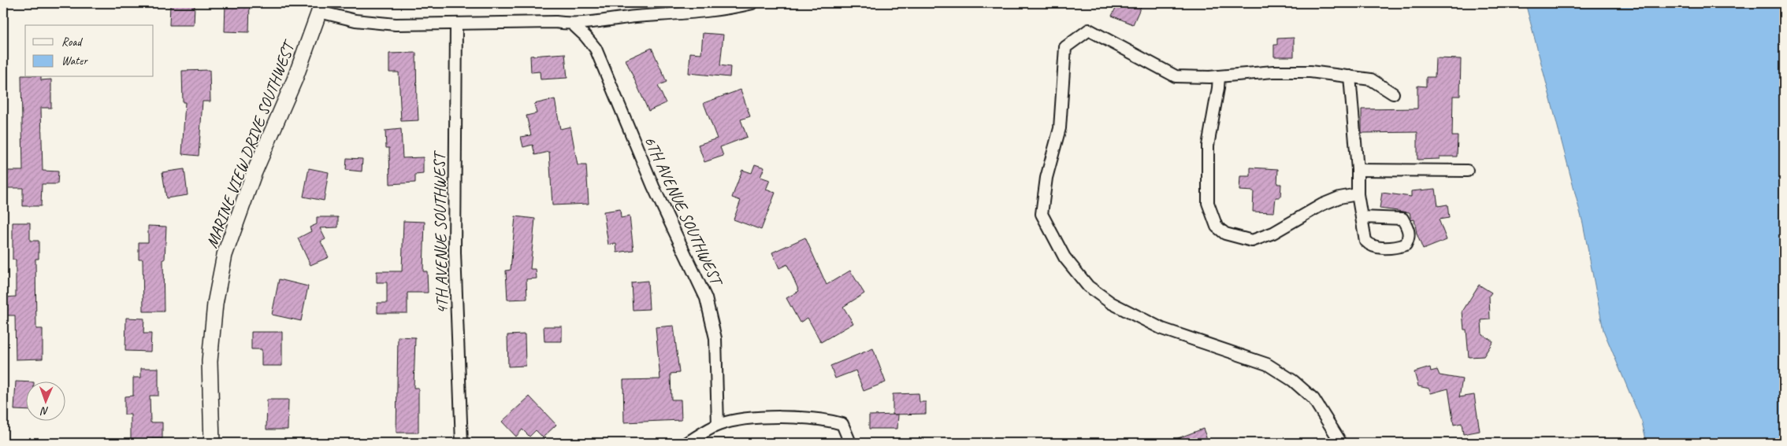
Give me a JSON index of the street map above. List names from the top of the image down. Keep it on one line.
{"streets":{"street":["MARINE VIEW DRIVE SOUTHWEST","6TH AVENUE SOUTHWEST","4TH AVENUE SOUTHWEST"]},"legend":["Road","Water"],"north":"bottom"}
